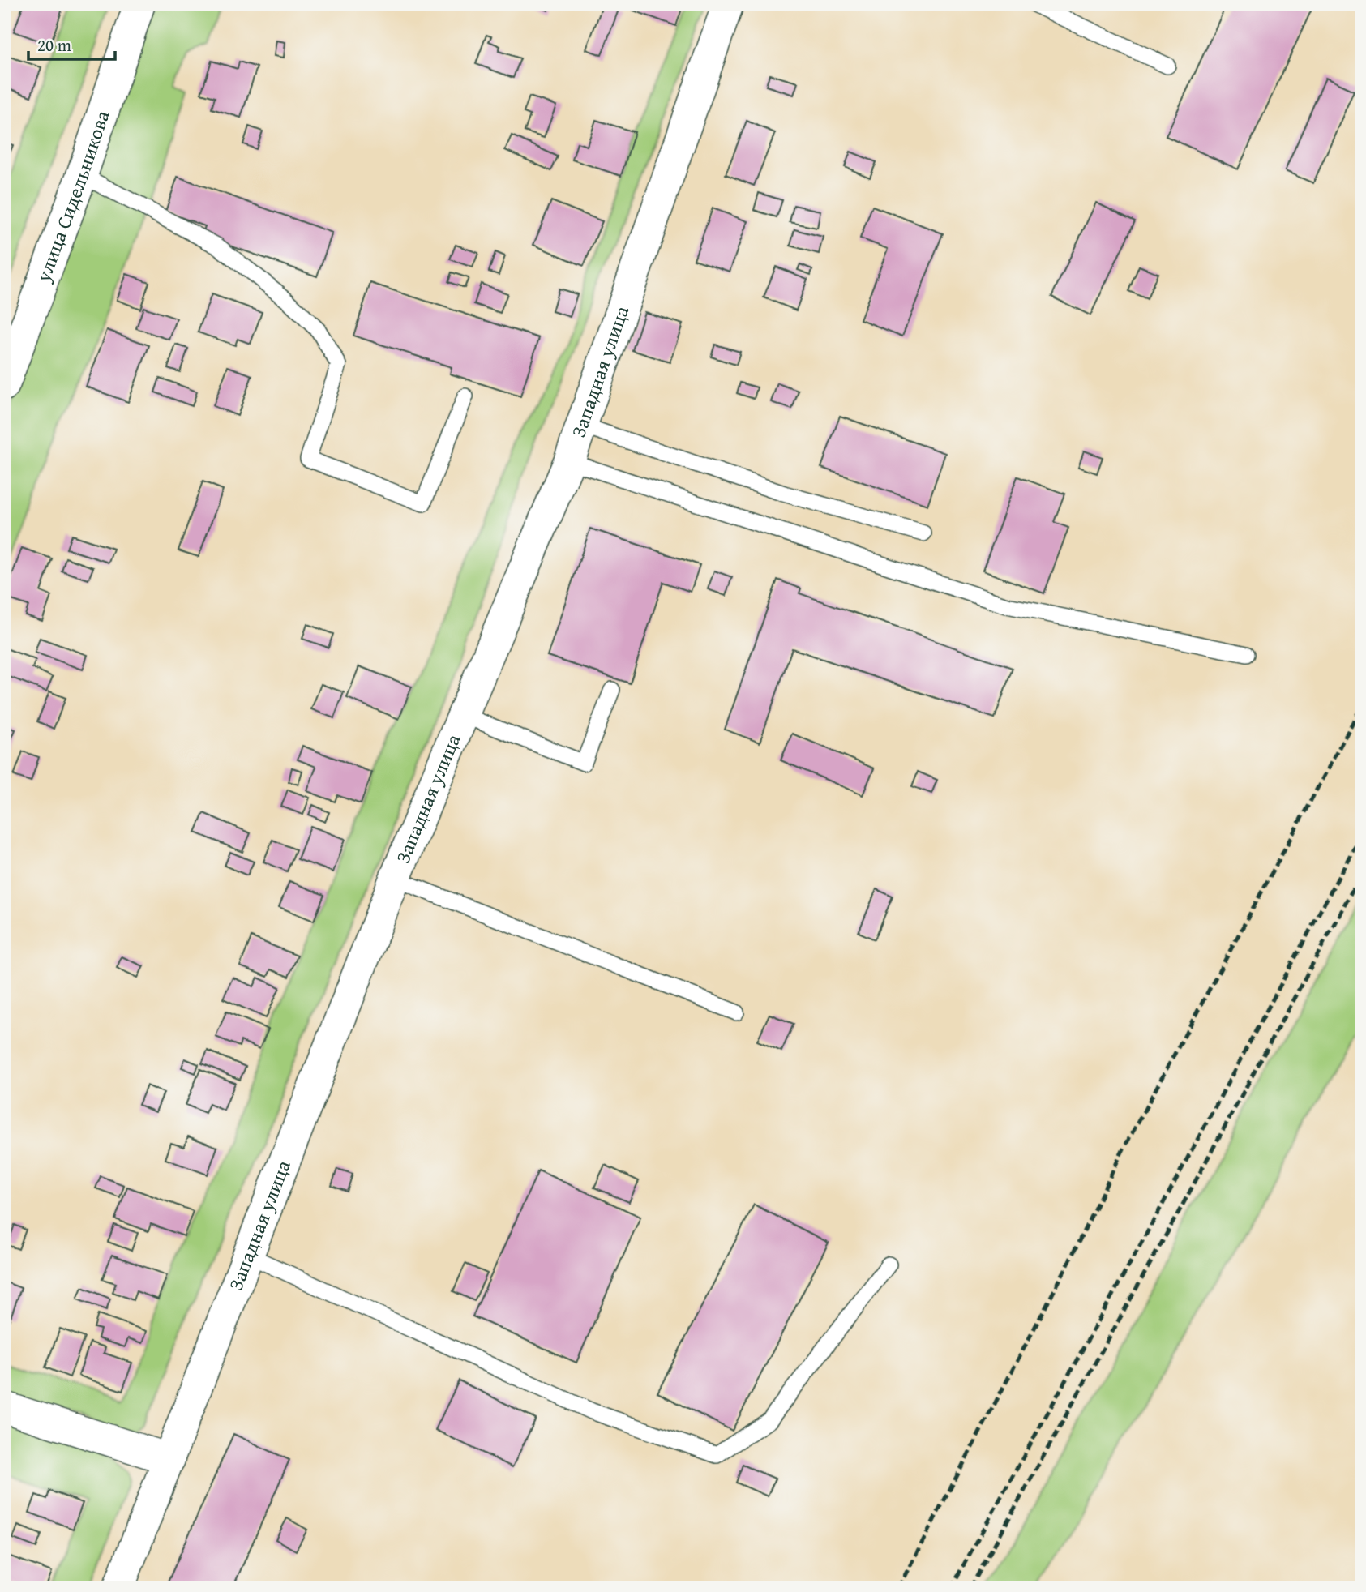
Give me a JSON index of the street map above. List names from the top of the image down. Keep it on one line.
{"streets":{"street":["улица Сидельникова","Западная улица"]},"scale_bar":"20 m"}
